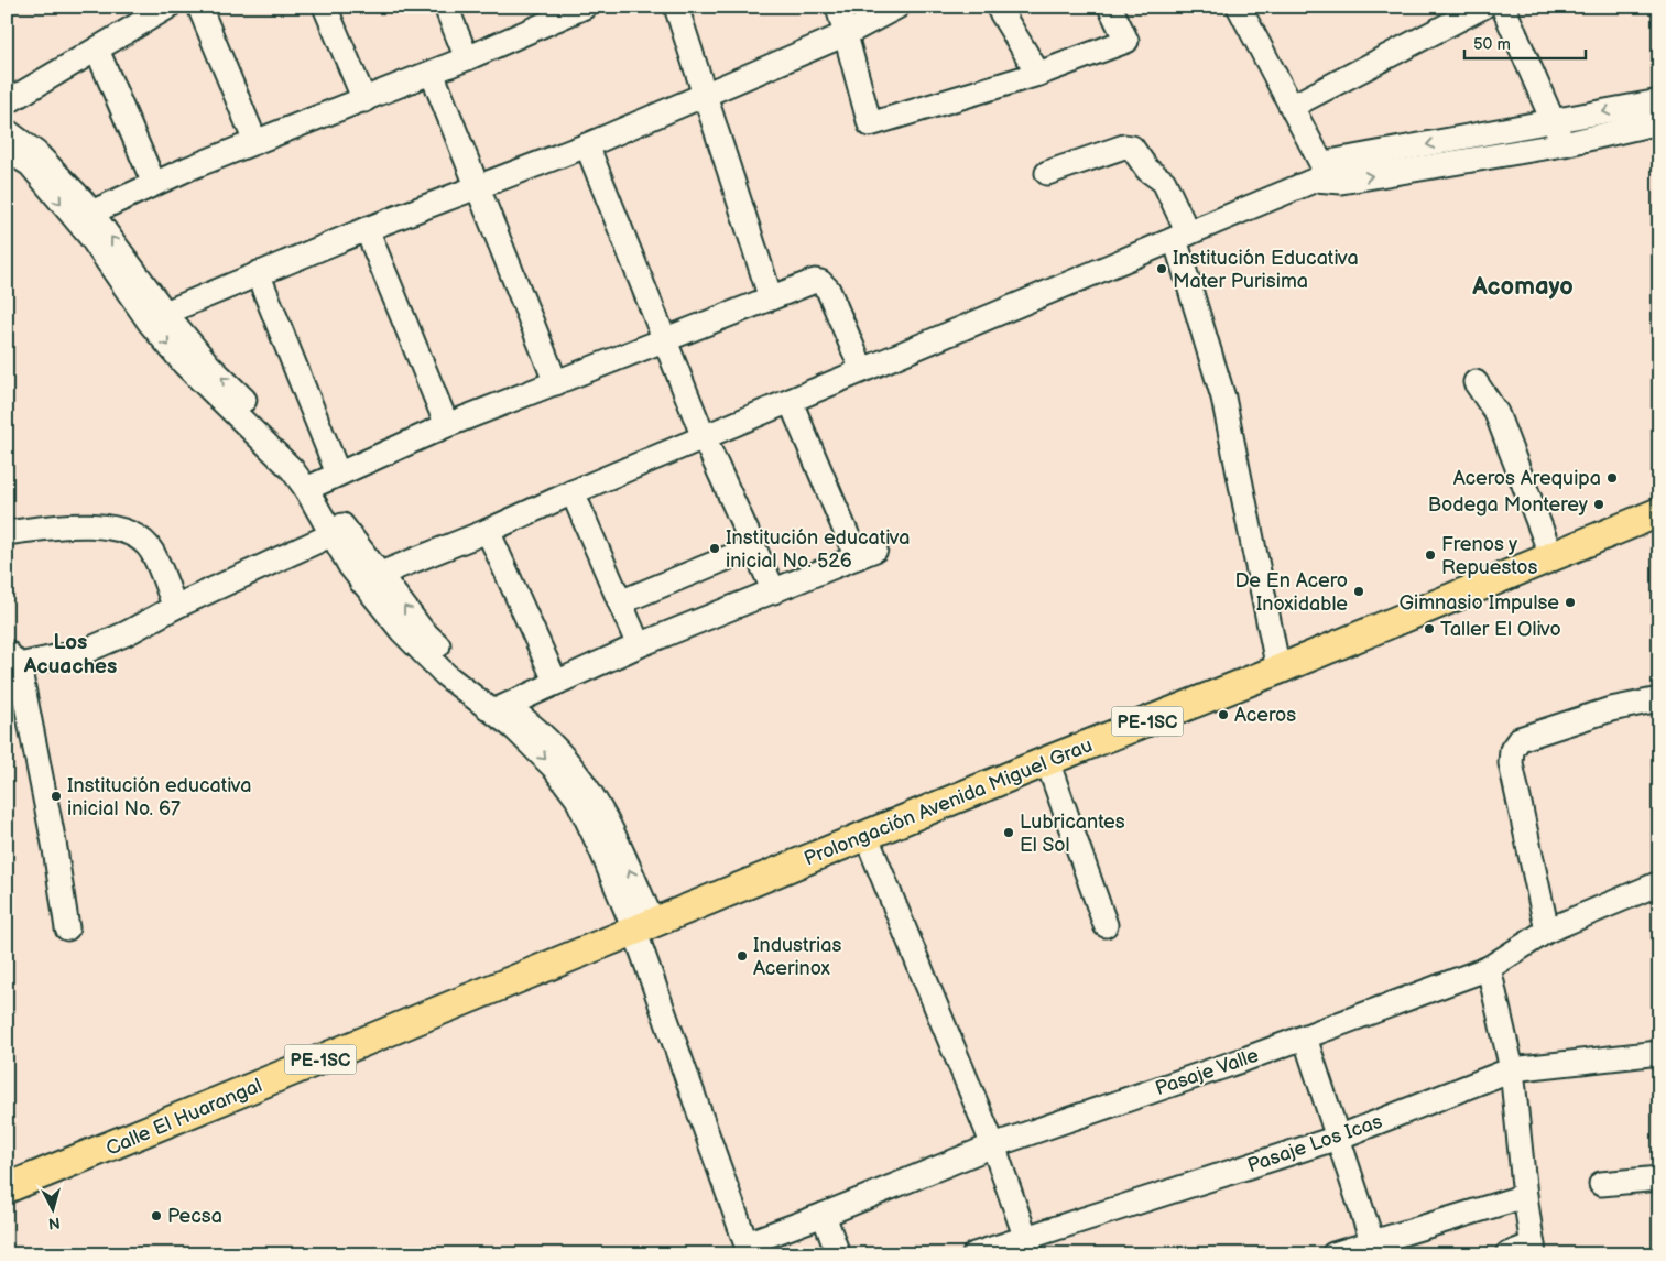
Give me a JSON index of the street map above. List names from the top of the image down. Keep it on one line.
{"streets":{"main road":["PE-1SC","Prolongación Avenida Miguel Grau","Calle El Huarangal"],"street":["Pasaje Valle","Pasaje Los Icas"]},"crossings":[["Prolongación Avenida Miguel Grau","Calle El Huarangal"]],"districts":["Acomayo","Los Acuaches"],"places":["Institución Educativa Mater Purisima","Aceros Arequipa","Bodega Monterey","Institución educativa inicial No. 526","Frenos y Repuestos","De En Acero Inoxidable","Gimnasio Impulse","Taller El Olivo","Aceros","Institución educativa inicial No. 67","Lubricantes El Sol","Industrias Acerinox","Pecsa"],"scale_bar":"50 m","north":"bottom"}
